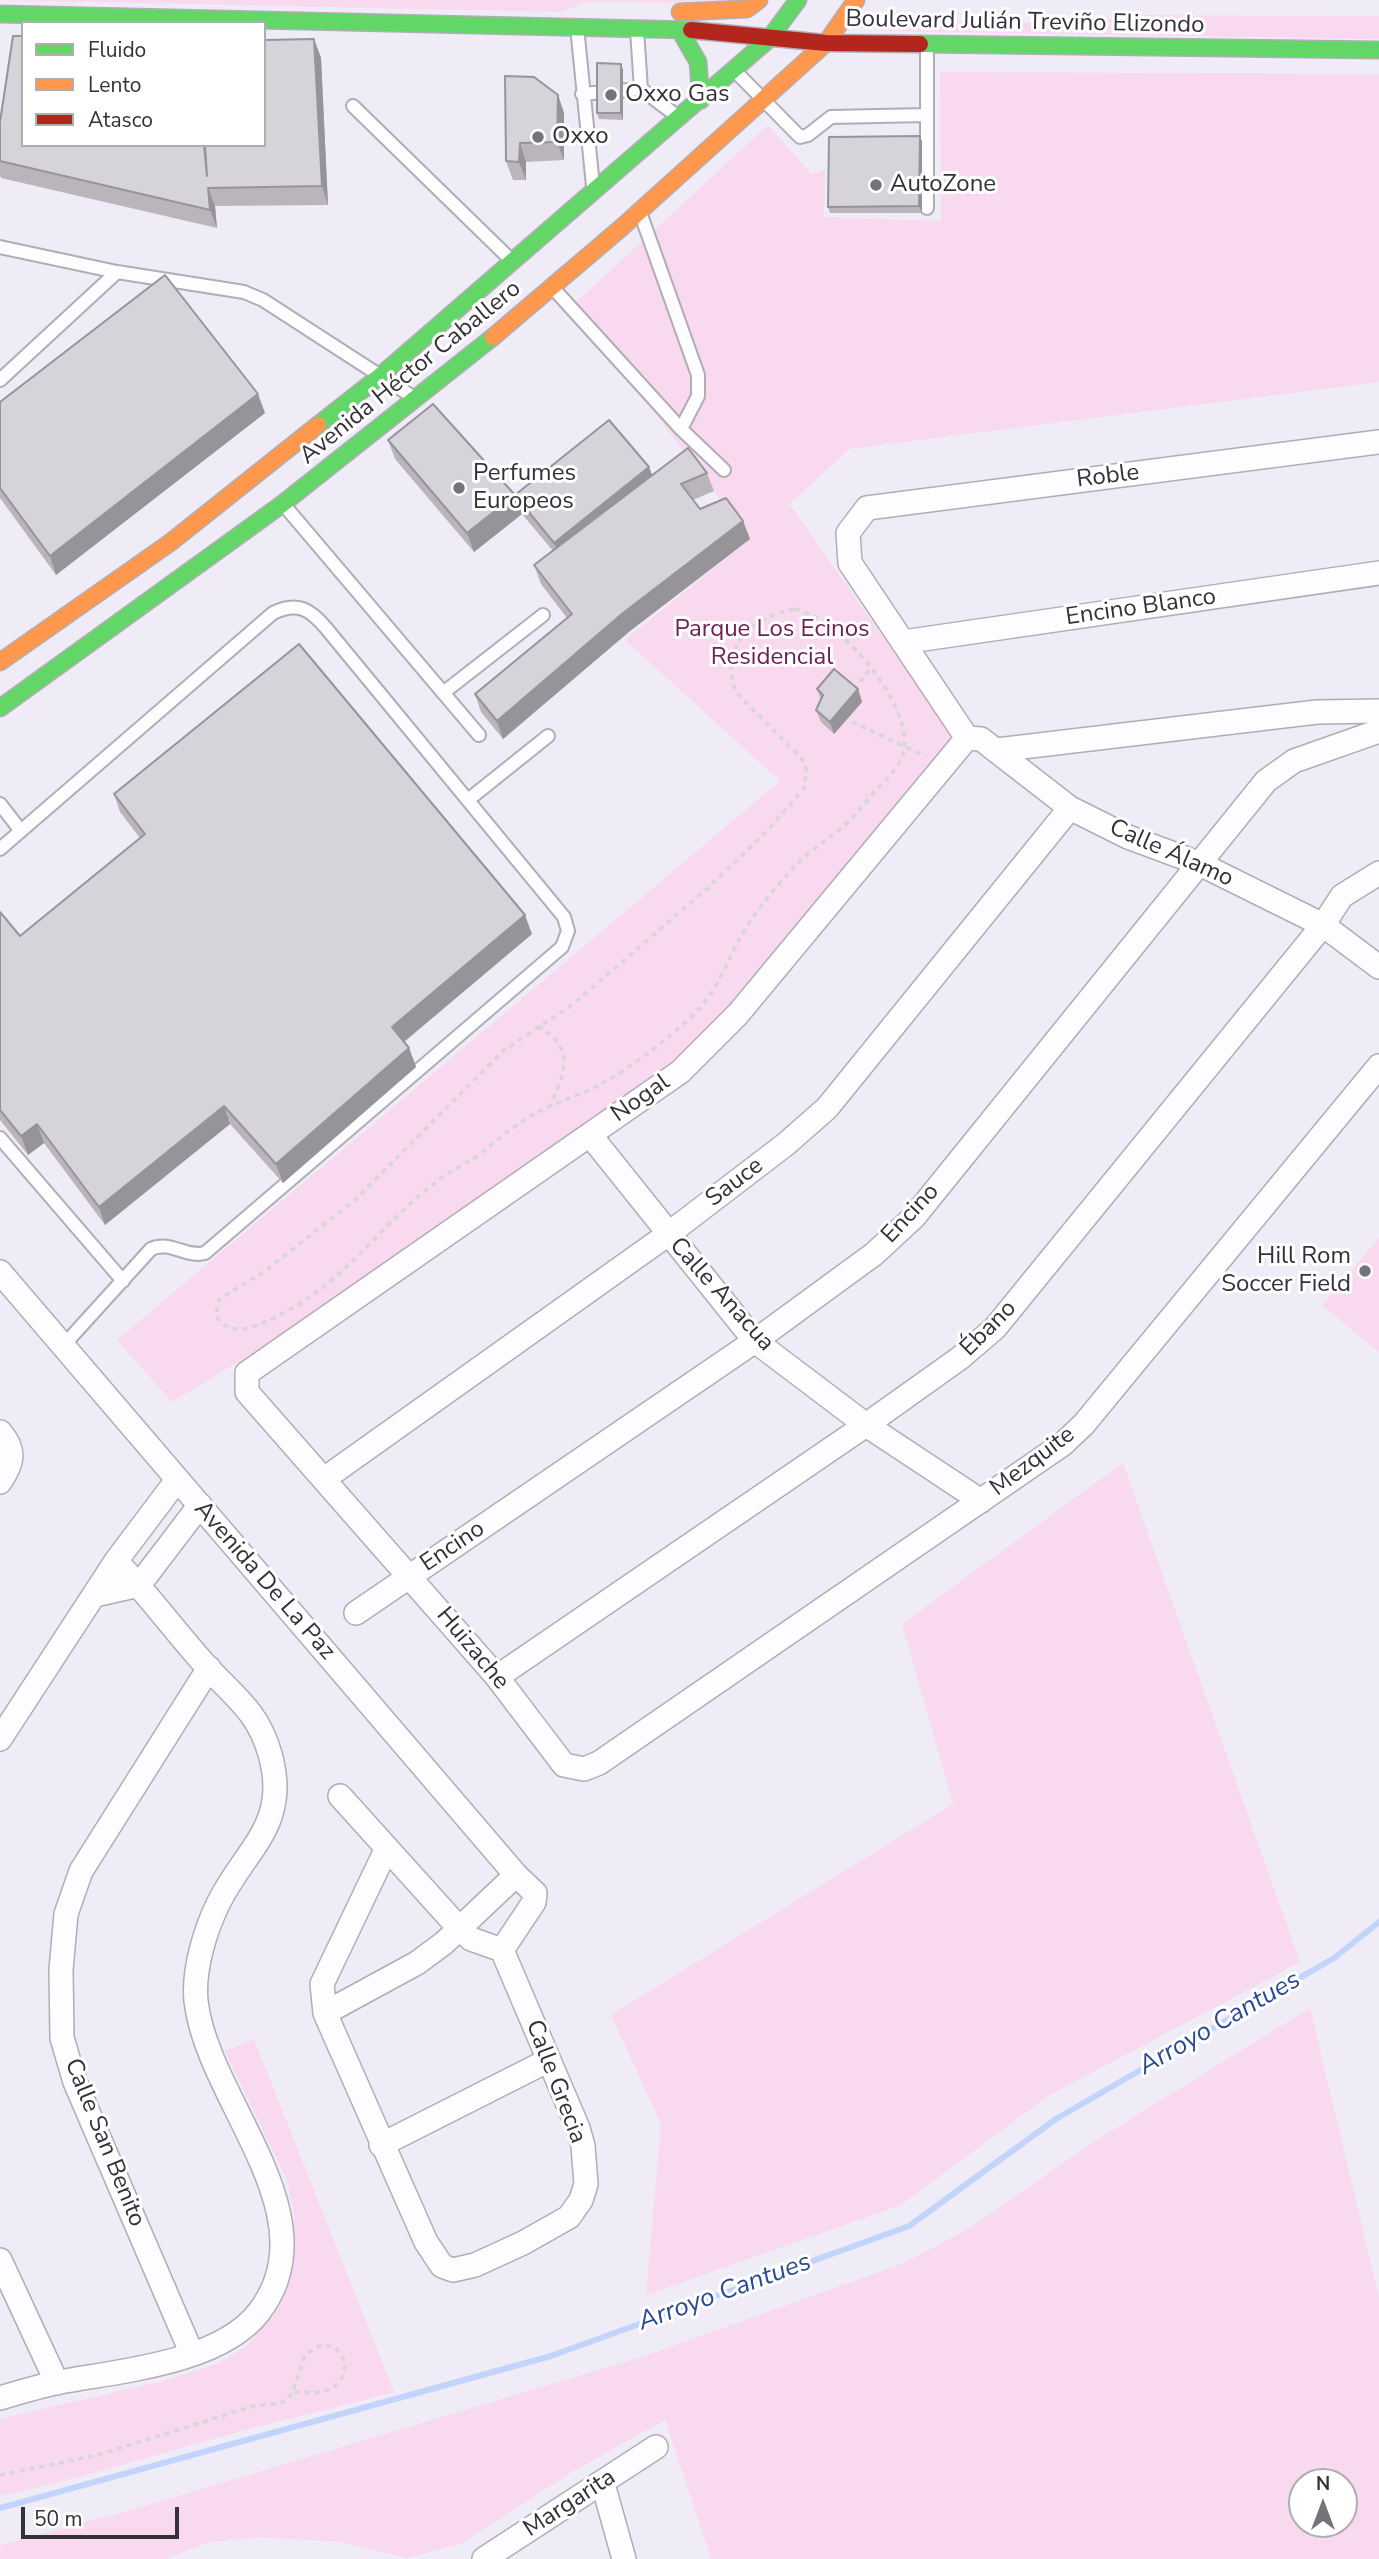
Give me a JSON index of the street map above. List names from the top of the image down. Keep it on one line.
{"streets":{"main road":["Boulevard Julián Treviño Elizondo","Avenida Héctor Caballero"],"street":["Roble","Encino Blanco","Calle Álamo","Nogal","Sauce","Encino","Calle Anacua","Ébano","Mezquite","Avenida De La Paz","Huizache","Calle Grecia","Calle San Benito","Margarita"]},"crossings":[["Boulevard Julián Treviño Elizondo","Avenida Héctor Caballero"],["Roble","Encino Blanco"],["Calle Álamo","Nogal"],["Calle Álamo","Sauce"],["Calle Álamo","Encino"],["Calle Álamo","Ébano"],["Nogal","Calle Anacua"],["Nogal","Huizache"],["Sauce","Calle Anacua"],["Sauce","Huizache"],["Encino","Calle Anacua"],["Encino","Huizache"],["Calle Anacua","Ébano"],["Calle Anacua","Mezquite"],["Ébano","Huizache"],["Mezquite","Huizache"]],"water":["Arroyo Cantues"],"parks":["Parque Los Ecinos Residencial"],"places":["Oxxo Gas","Oxxo","AutoZone","Perfumes Europeos","Hill Rom Soccer Field"],"legend":["Fluido","Lento","Atasco"],"scale_bar":"50 m","north":"top"}
